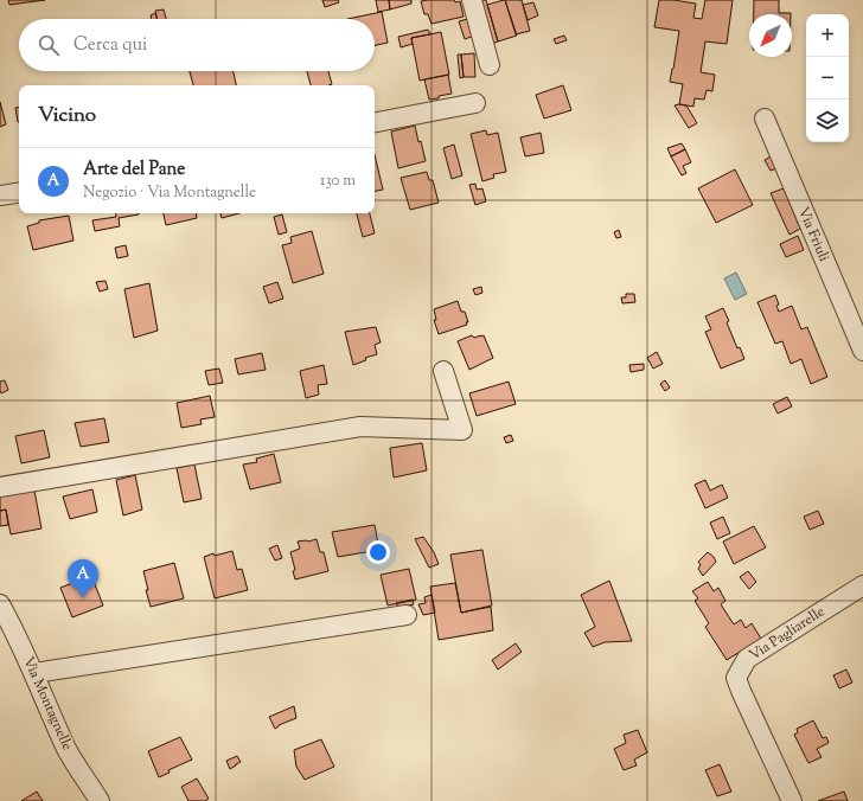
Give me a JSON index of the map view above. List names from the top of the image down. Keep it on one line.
{"streets":{"street":["Via Friuli","Via Pagliarelle","Via Montagnelle"]},"north":"bottom left","page":{"map_buttons":["+","−"],"search":"Cerca qui","heading":"Vicino","list":[{"mark":"A","name":"Arte del Pane","note":"Negozio · Via Montagnelle","value":"130 m"}],"pins":"A"}}
